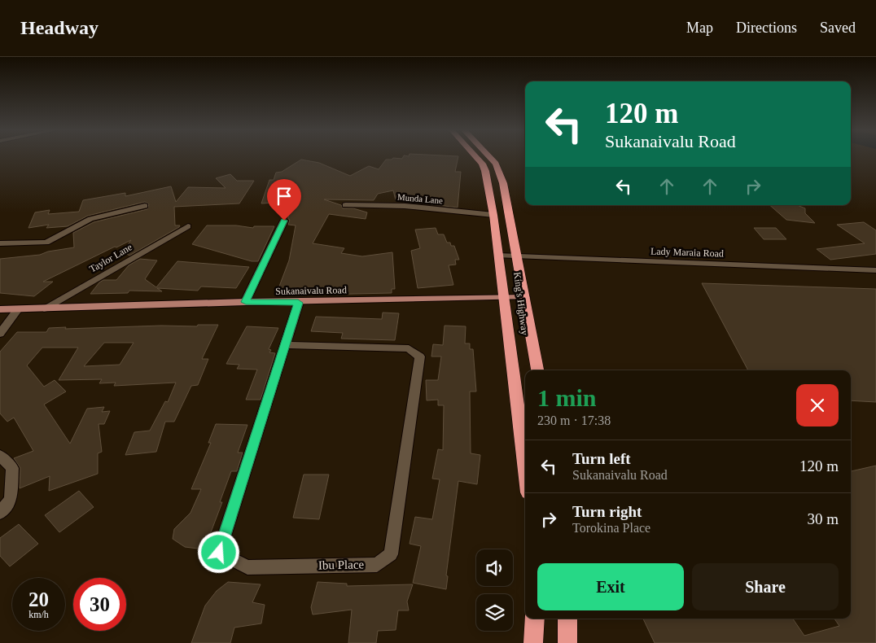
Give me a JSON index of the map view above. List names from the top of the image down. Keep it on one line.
{"streets":{"highway":["King's Highway"],"main road":["Sukanaivalu Road"],"street":["Munda Lane","Lady Maraia Road","Taylor Lane","Ibu Place"]},"crossings":[["Munda Lane","King's Highway"],["Lady Maraia Road","King's Highway"],["Taylor Lane","Sukanaivalu Road"],["Sukanaivalu Road","King's Highway"],["Sukanaivalu Road","Ibu Place"]],"page":{"header":"Headway","nav":["Map","Directions","Saved"],"turn":["120 m","Sukanaivalu Road"],"heading":["1 min","230 m · 17:38"],"list":[{"name":"Turn left","note":"Sukanaivalu Road","value":"120 m"},{"name":"Turn right","note":"Torokina Place","value":"30 m"}],"buttons":["Exit","Share"],"speed":"20 km/h","limit":"30"}}
